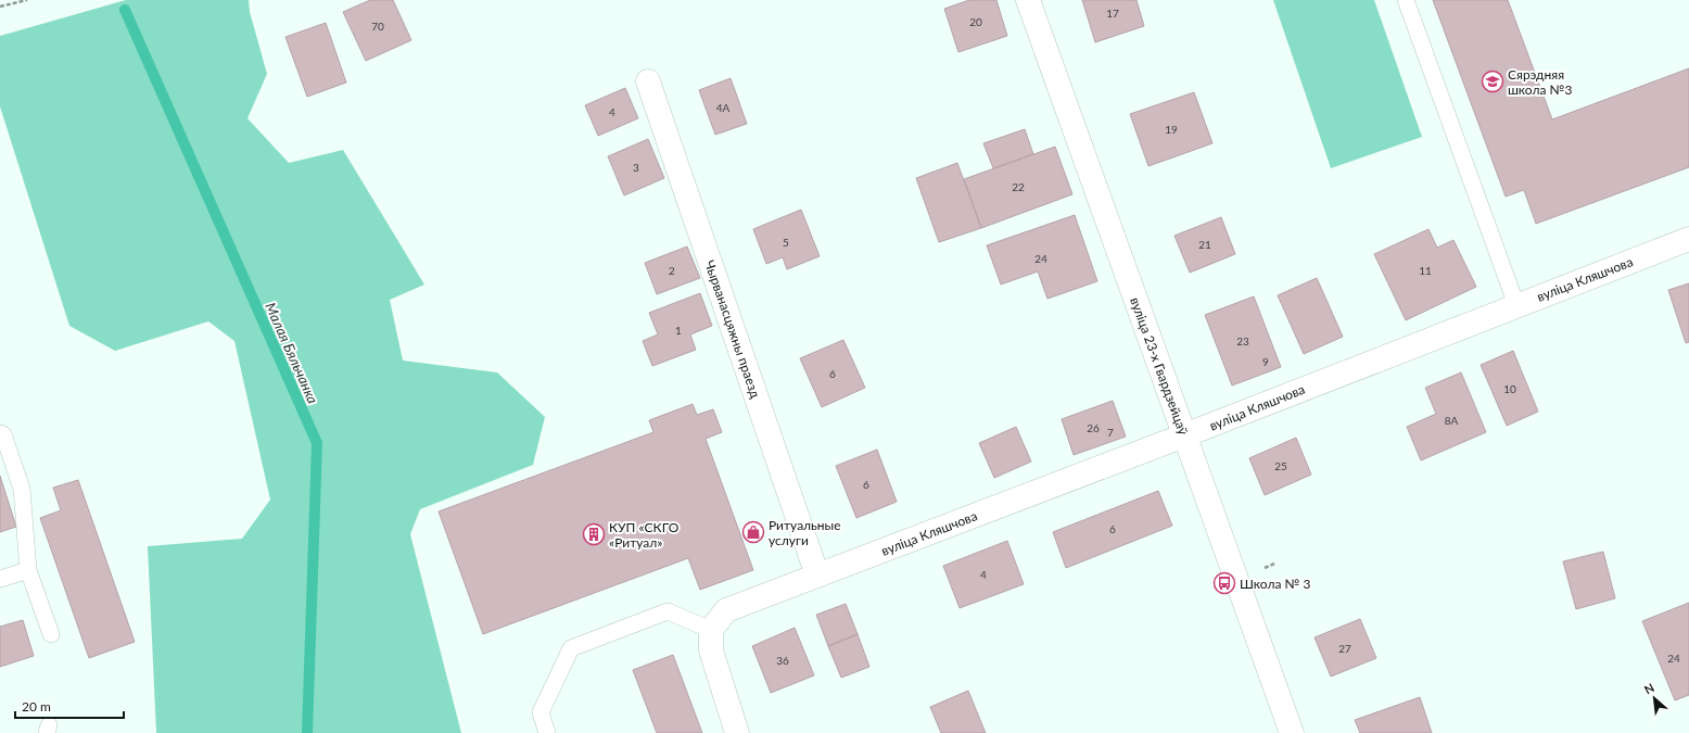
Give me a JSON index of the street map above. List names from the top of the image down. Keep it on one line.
{"streets":{"street":["вуліца Кляшчова","Чырванасцяжны праезд","вуліца 23-х Гвардзейцаў"]},"crossings":[["вуліца Кляшчова","Чырванасцяжны праезд"],["вуліца Кляшчова","вуліца 23-х Гвардзейцаў"]],"water":["Малая Бяльчанка"],"places":{"school or university":["Сярэдняя школа №3"],"shop":["Ритуальные услуги"],"building":["КУП «СКГО «Ритуал»"],"bus stop":["Школа № 3"]},"house_numbers":["17","20","70","4А","4","19","3","22","5","21","24","2","11","1","23","9","6","10","8А","26","7","25","6","6","4","27","24","36"],"scale_bar":"20 m","north":"top left"}
